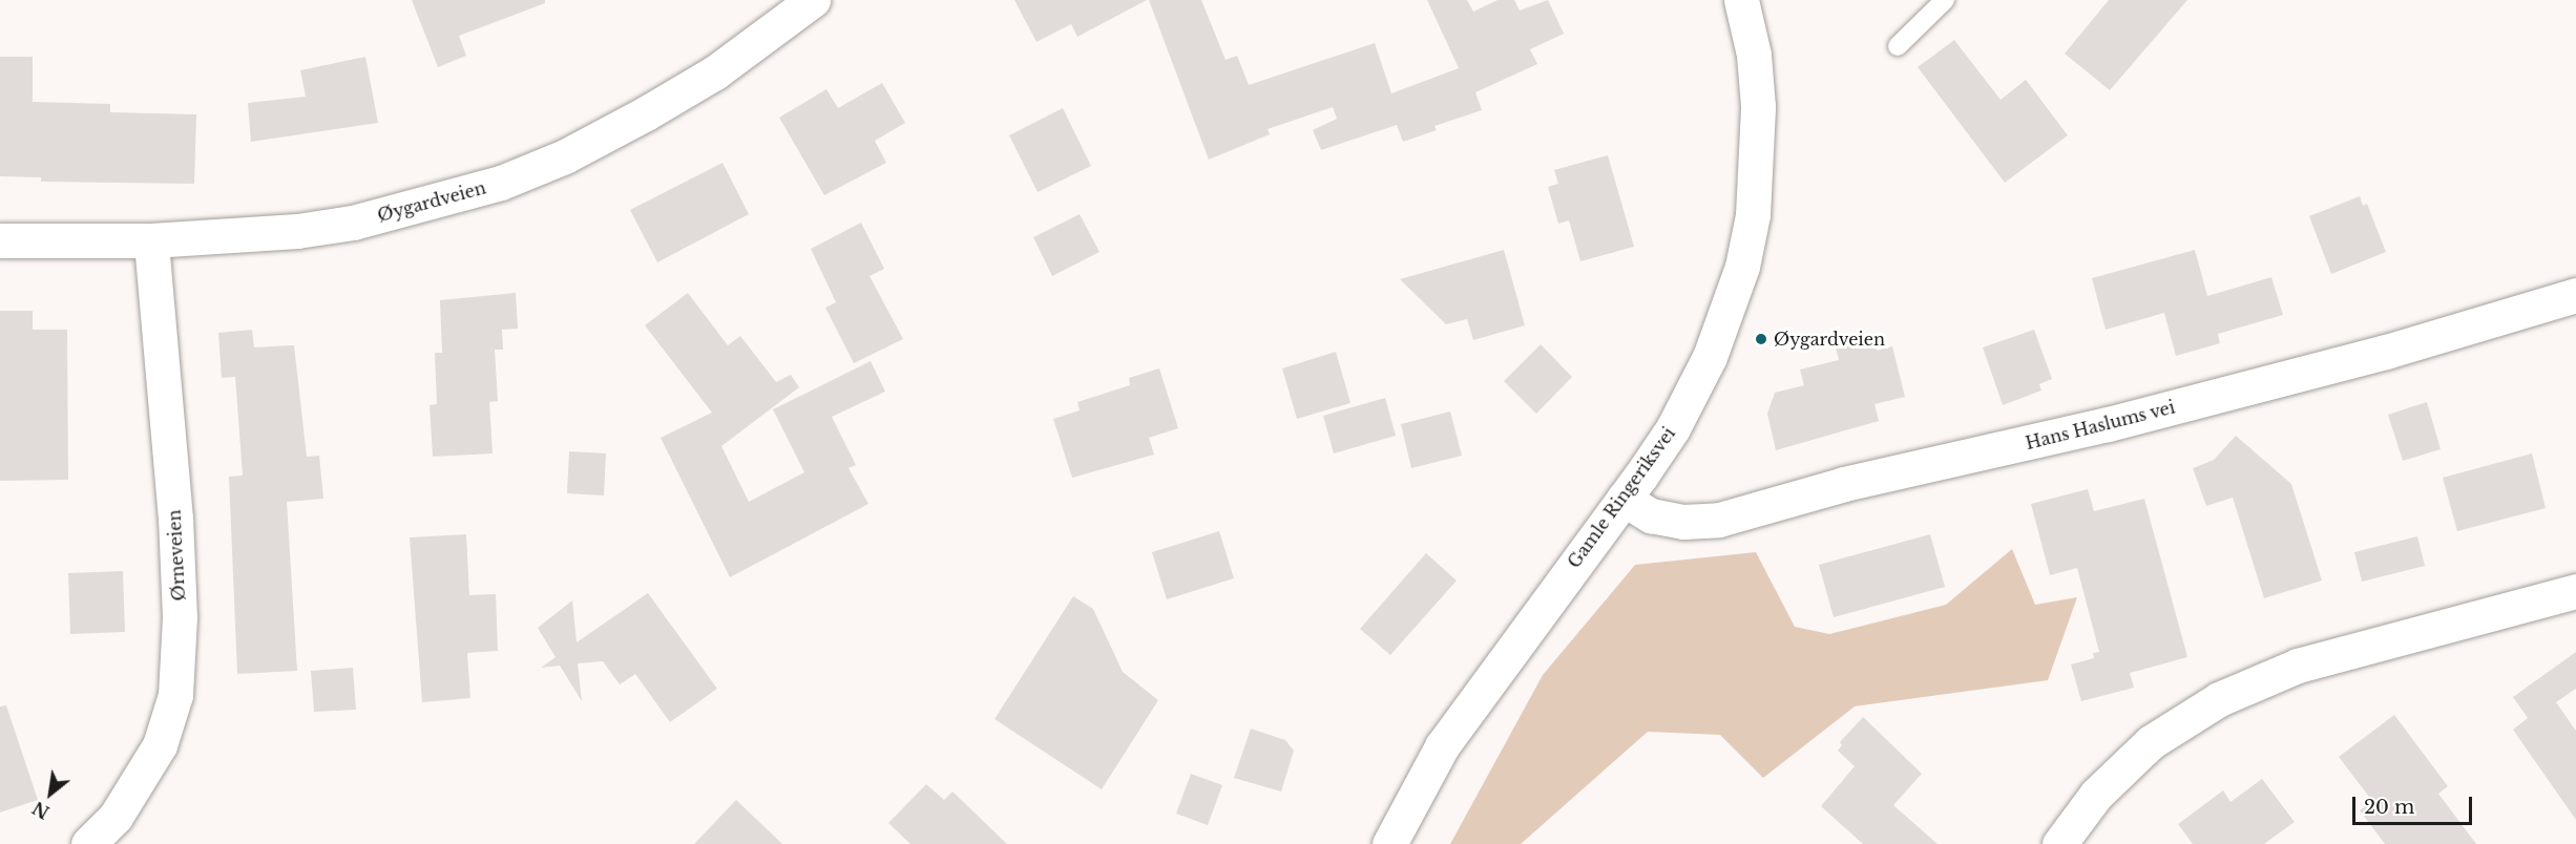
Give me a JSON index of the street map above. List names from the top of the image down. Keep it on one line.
{"streets":{"street":["Øygardveien","Hans Haslums vei","Gamle Ringeriksvei","Ørneveien"]},"crossings":[["Øygardveien","Ørneveien"],["Hans Haslums vei","Gamle Ringeriksvei"]],"places":["Øygardveien"],"scale_bar":"20 m","north":"bottom left"}
